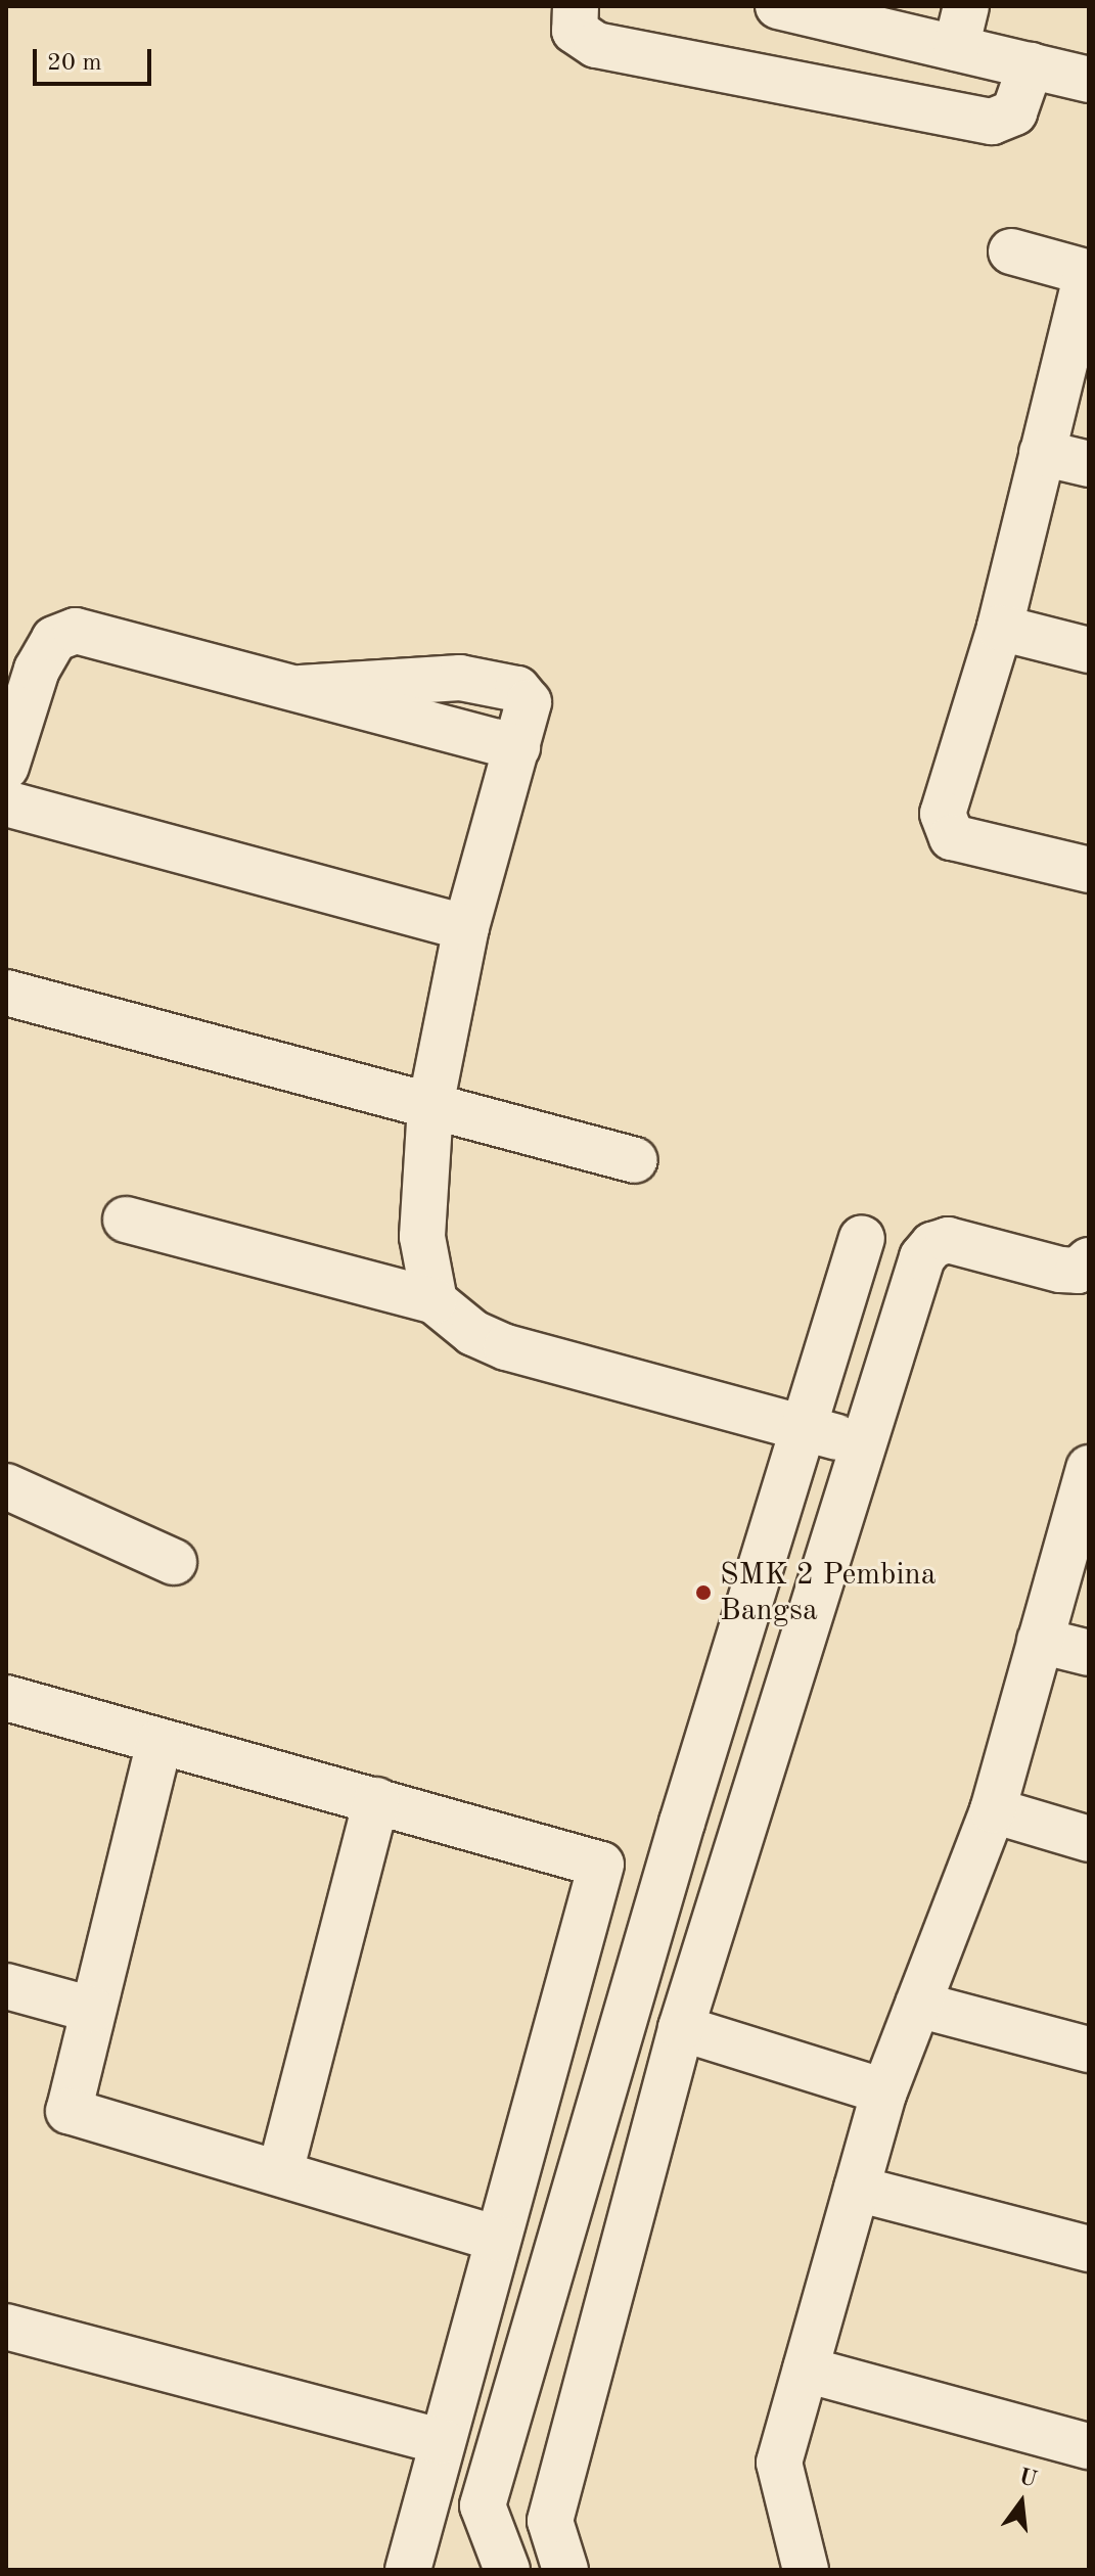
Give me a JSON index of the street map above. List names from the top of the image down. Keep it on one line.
{"places":["SMK 2 Pembina Bangsa"],"scale_bar":"20 m","north":"top"}
